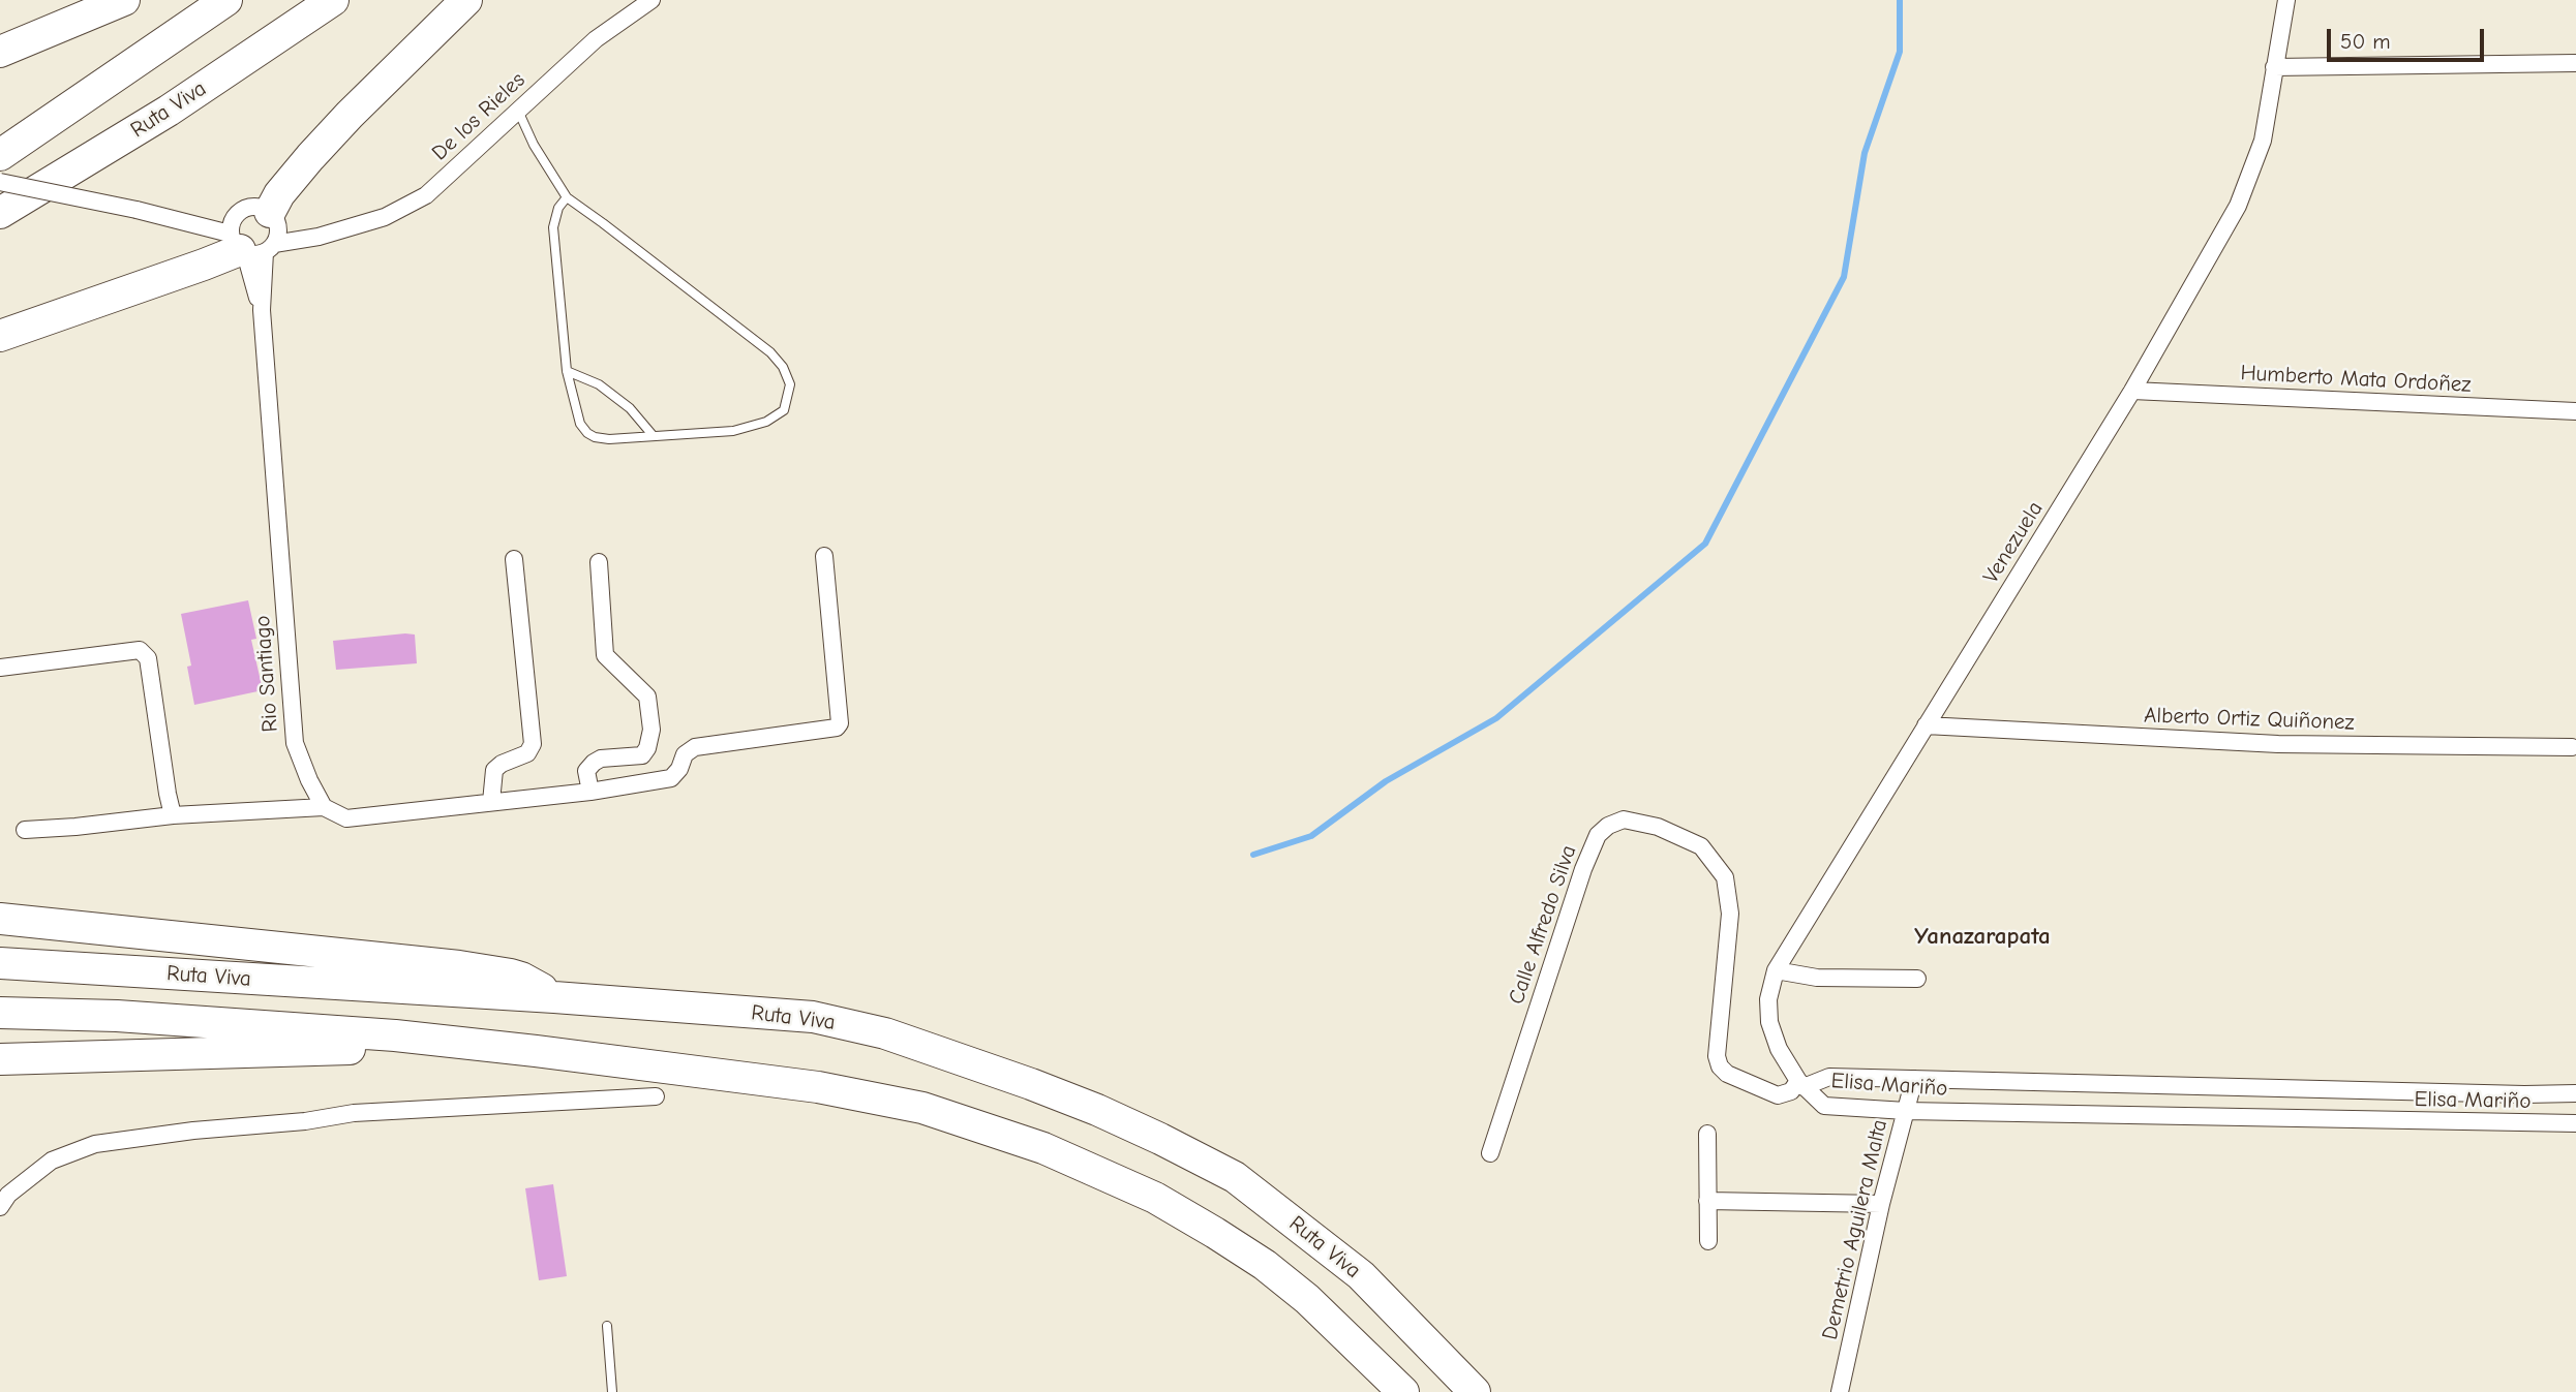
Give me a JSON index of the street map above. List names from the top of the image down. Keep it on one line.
{"streets":{"highway":["Ruta Viva"],"street":["De los Rieles","Humberto Mata Ordoñez","Venezuela","Rio Santiago","Alberto Ortiz Quiñonez","Calle Alfredo Silva","Elisa Mariño","Demetrio Aguilera Malta"]},"crossings":[["De los Rieles","Rio Santiago"],["Humberto Mata Ordoñez","Venezuela"],["Venezuela","Alberto Ortiz Quiñonez"],["Venezuela","Calle Alfredo Silva"],["Venezuela","Elisa Mariño"],["Calle Alfredo Silva","Elisa Mariño"],["Elisa Mariño","Demetrio Aguilera Malta"]],"districts":["Yanazarapata"],"scale_bar":"50 m"}
